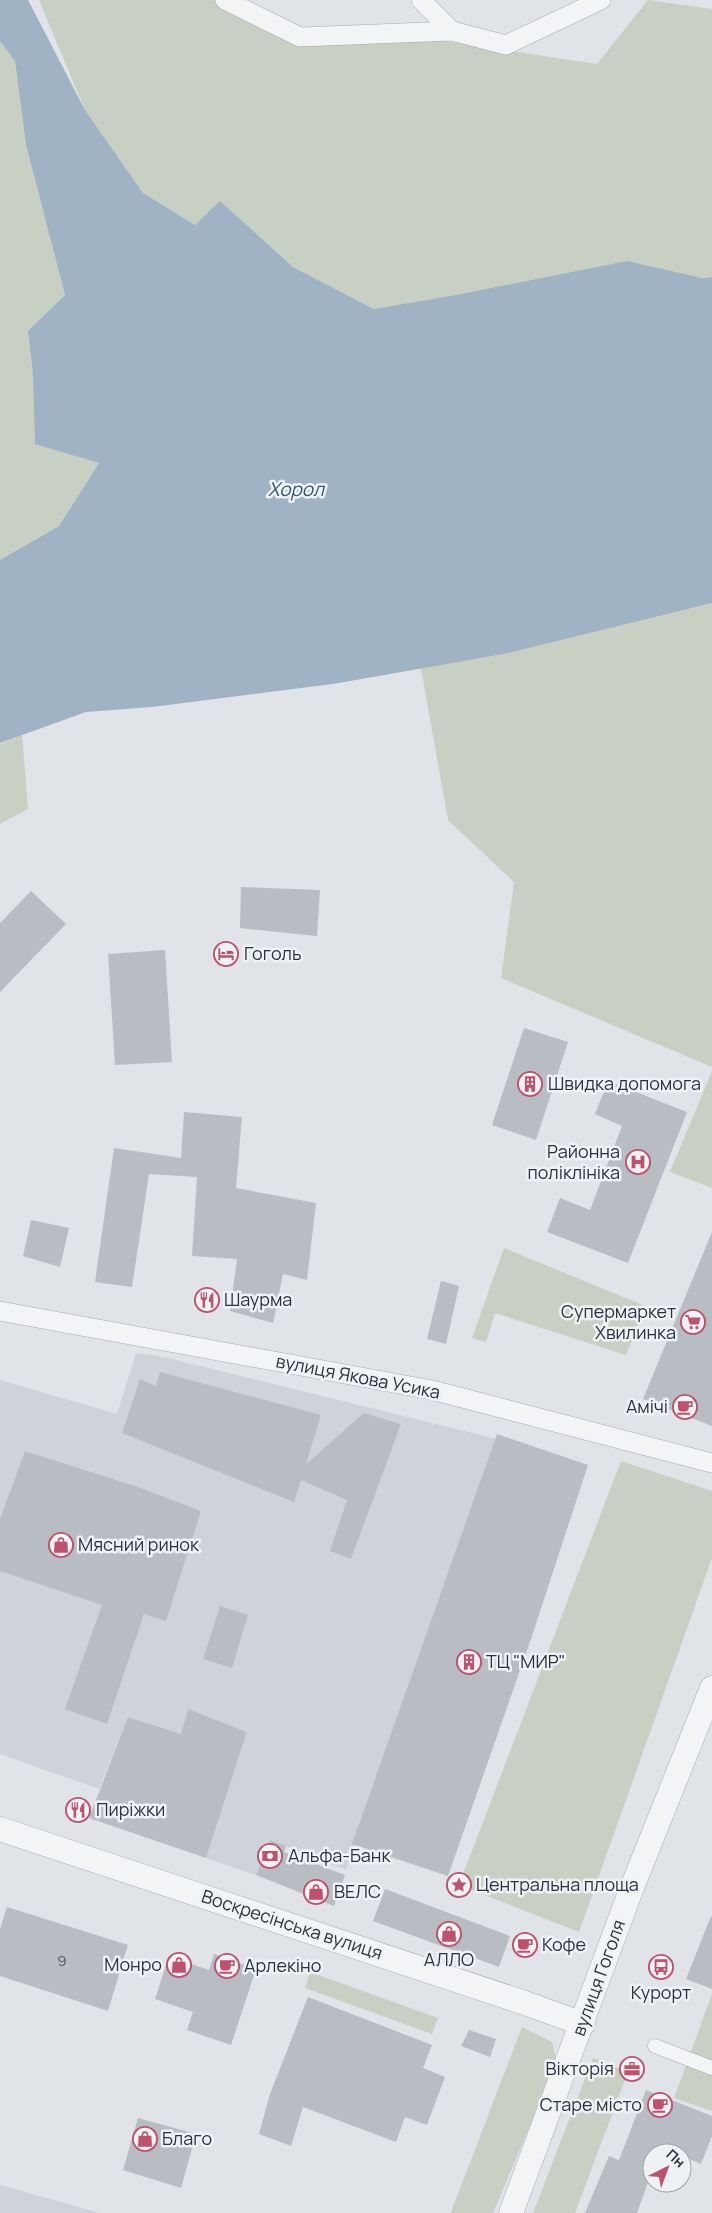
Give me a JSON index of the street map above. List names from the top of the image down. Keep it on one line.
{"streets":{"street":["вулиця Якова Усика","Воскресінська вулиця","вулиця Гоголя"]},"crossings":[["Воскресінська вулиця","вулиця Гоголя"]],"water":["Хорол"],"places":{"hotel":["Гоголь"],"building":["Швидка допомога","ТЦ \"МИР\""],"hospital":["Районна поліклініка"],"restaurant":["Шаурма","Пиріжки"],"supermarket":["Супермаркет Хвилинка"],"cafe":["Амічі","Кофе","Арлекіно","Старе місто"],"shop":["Мясний ринок","ВЕЛС","АЛЛО","Монро","Благо"],"bank":["Альфа-Банк"],"place":["Центральна площа"],"bus stop":["Курорт"],"office":["Вікторія"]},"house_numbers":["9"],"north":"top right"}
